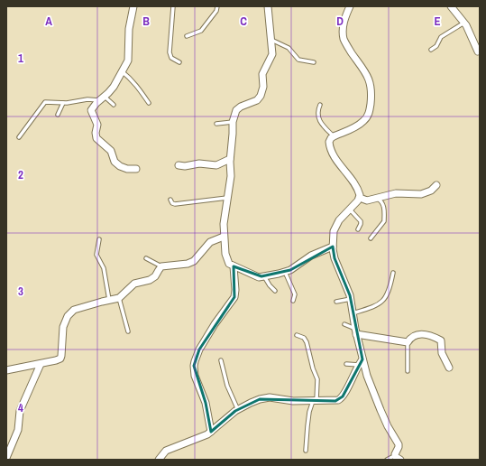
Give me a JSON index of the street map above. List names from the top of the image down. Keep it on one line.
{"grid":{"columns":["A","B","C","D","E"],"rows":["1","2","3","4"]}}
